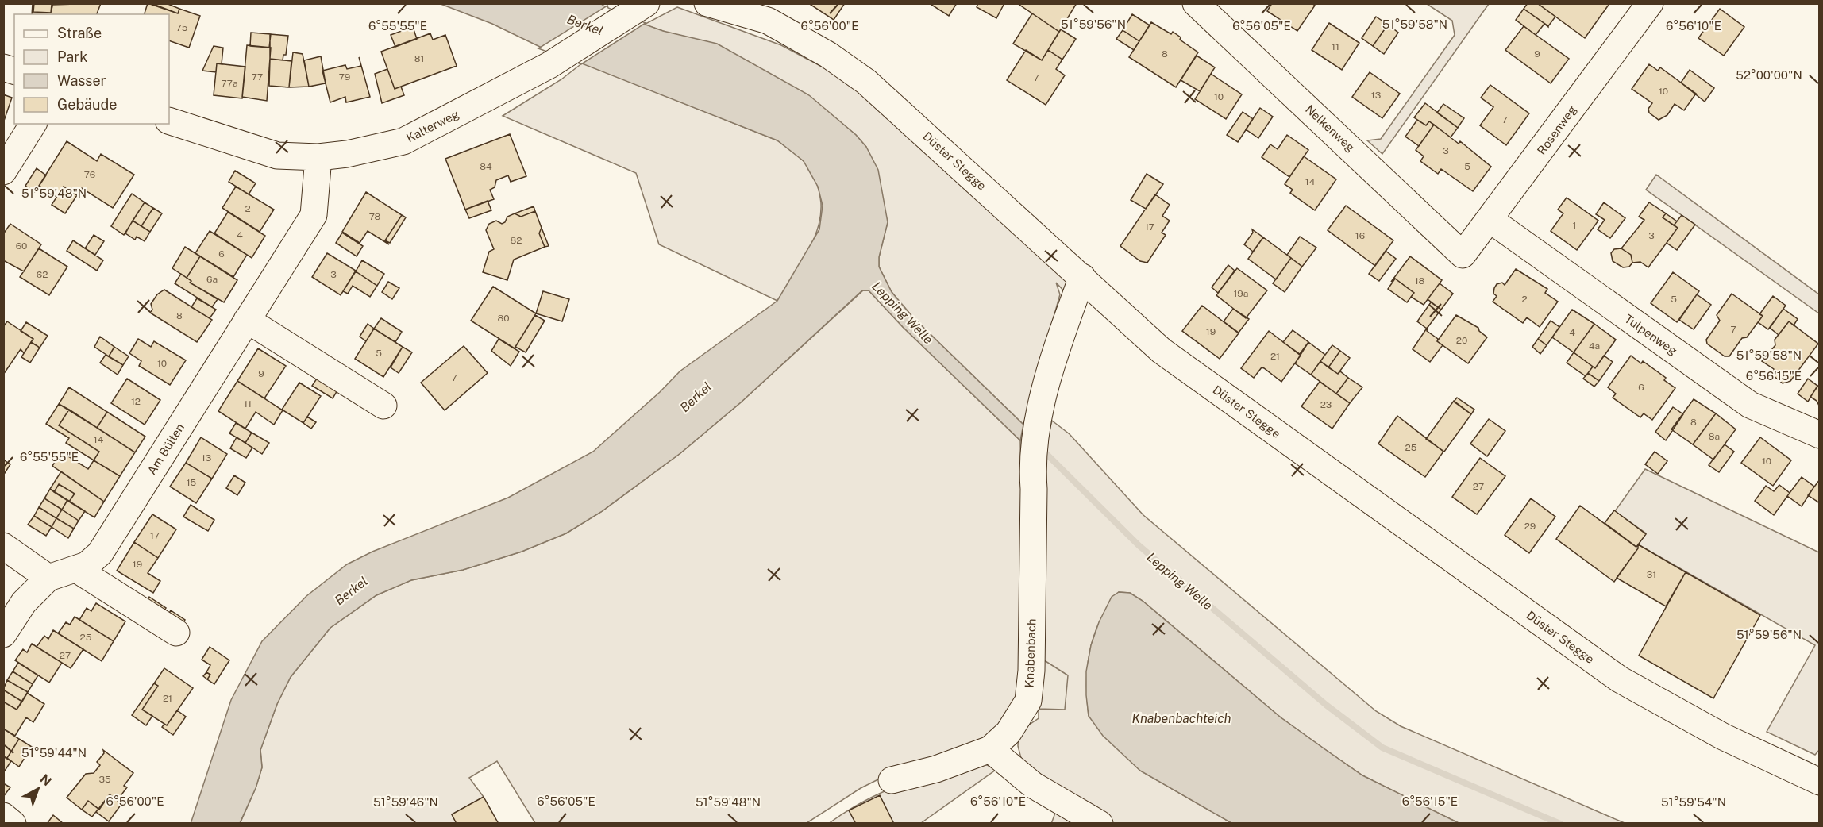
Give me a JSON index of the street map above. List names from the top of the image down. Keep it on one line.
{"streets":{"street":["Kalterweg","Nelkenweg","Rosenweg","Düster Stegge","Tulpenweg","Am Bülten","Knabenbach"]},"crossings":[["Kalterweg","Am Bülten"],["Nelkenweg","Rosenweg"],["Rosenweg","Tulpenweg"],["Düster Stegge","Knabenbach"]],"water":["Berkel","Lepping Welle","Knabenbachteich"],"house_numbers":["75","11","8","9","81","77","79","7","77a","10","13","10","7","3","84","5","76","14","2","78","1","17","4","16","3","82","60","6","62","3","6a","18","19a","2","5","8","80","7","19","4","20","4a","5","21","10","9","7","6","12","11","23","8","8a","14","25","13","10","15","27","29","17","19","31","25","27","21","35"],"legend":["Straße","Park","Wasser","Gebäude"],"north":"top right","coordinates":["51°59'56\"N","51°59'58\"N","6°55'55\"E","6°56'00\"E","6°56'05\"E","6°56'10\"E","52°00'00\"N","51°59'48\"N","6°56'15\"E","51°59'44\"N","51°59'46\"N","51°59'54\"N"]}
